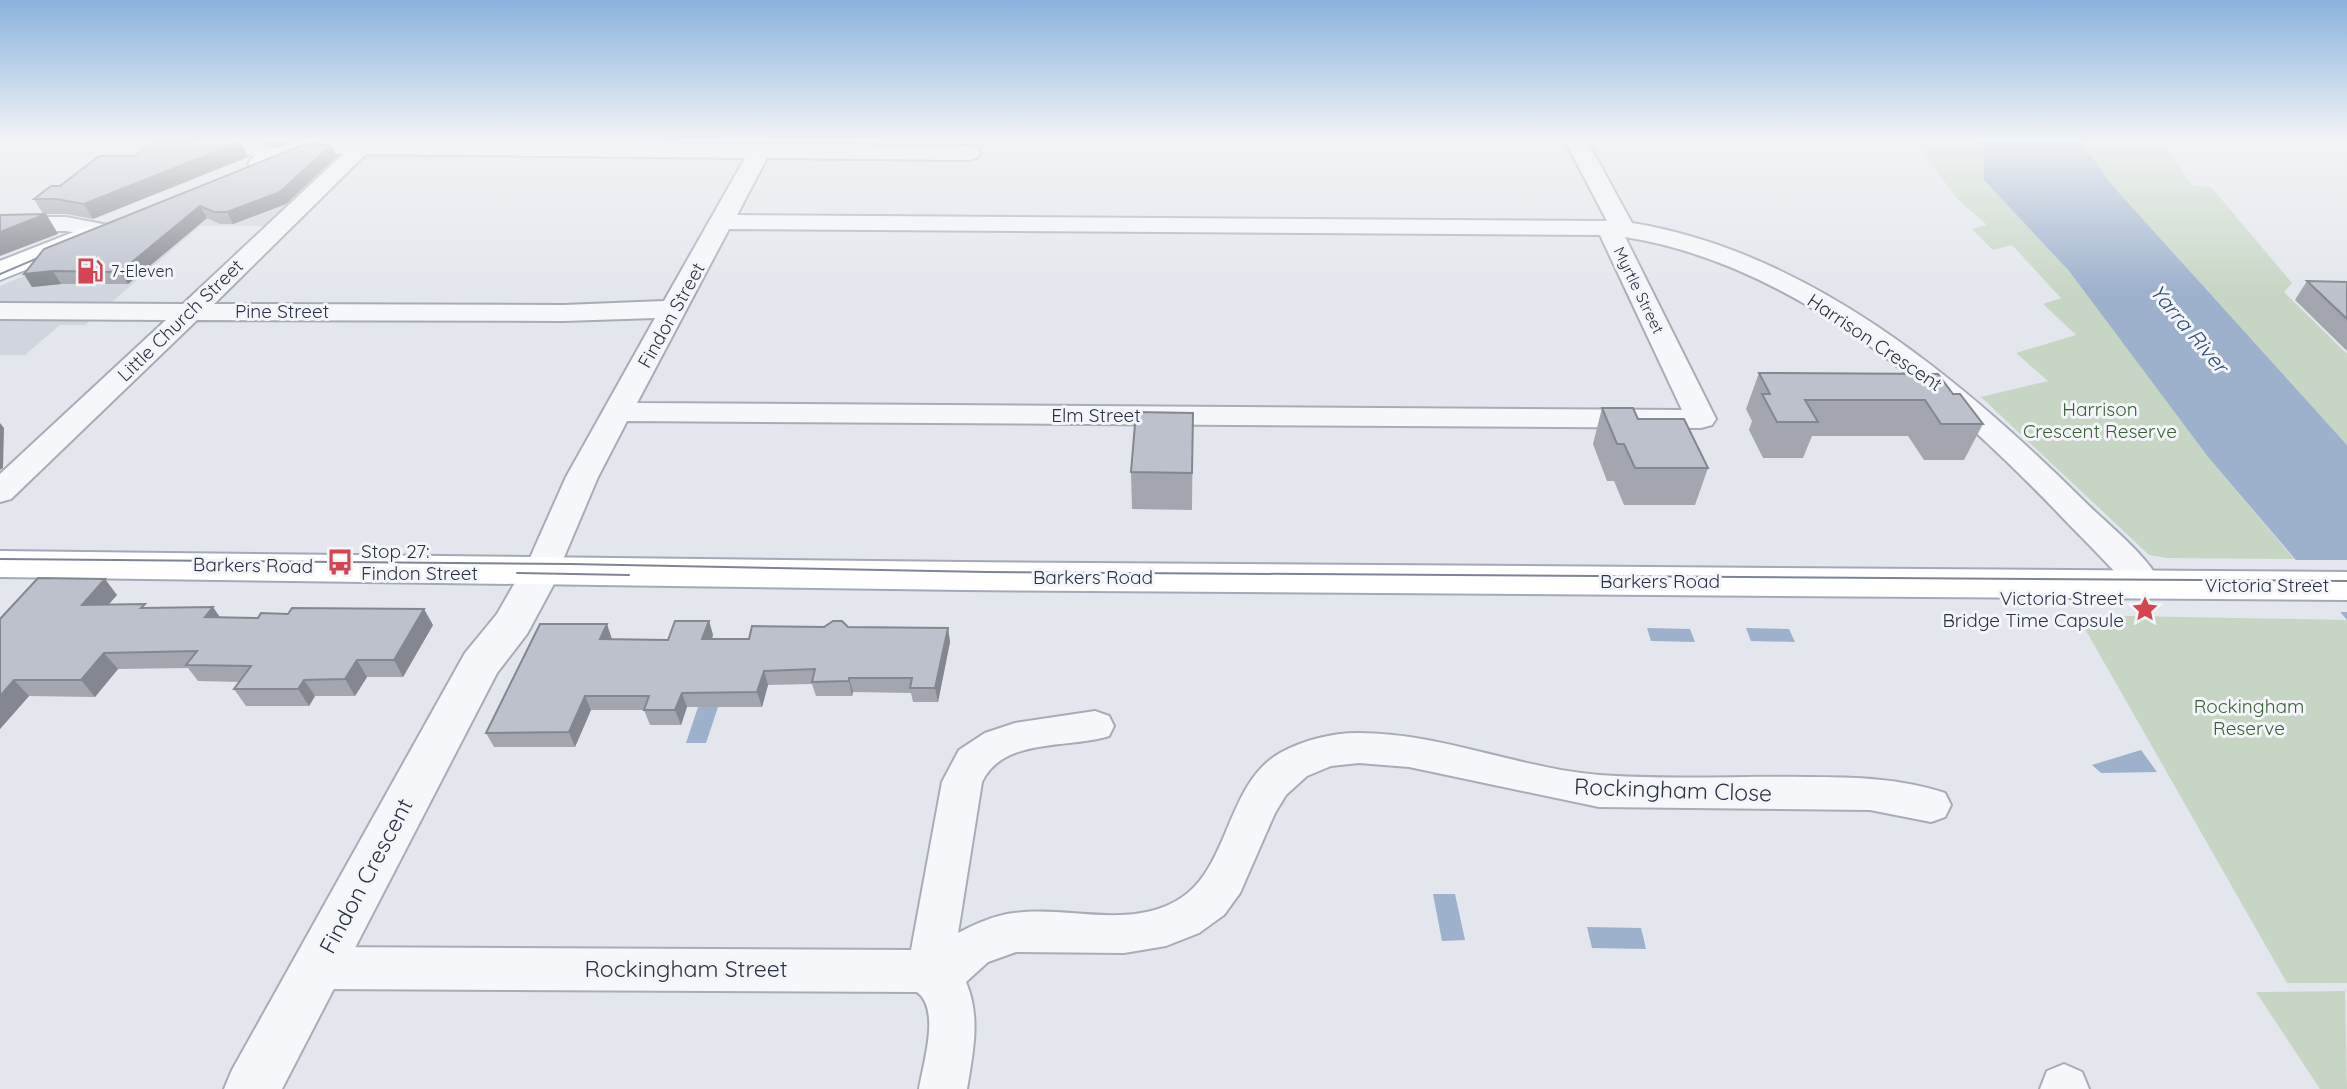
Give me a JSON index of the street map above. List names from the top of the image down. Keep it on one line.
{"streets":{"main road":["Barkers Road","Victoria Street"],"street":["Myrtle Street","Pine Street","Findon Street","Little Church Street","Harrison Crescent","Elm Street","Rockingham Close","Findon Crescent","Rockingham Street"]},"crossings":[["Myrtle Street","Harrison Crescent"],["Myrtle Street","Elm Street"],["Pine Street","Findon Street"],["Pine Street","Little Church Street"],["Findon Street","Harrison Crescent"],["Findon Street","Elm Street"],["Findon Street","Barkers Road"],["Findon Street","Findon Crescent"],["Harrison Crescent","Barkers Road"],["Barkers Road","Victoria Street"],["Barkers Road","Findon Crescent"],["Rockingham Close","Rockingham Street"],["Findon Crescent","Rockingham Street"]],"water":["Yarra River"],"parks":["Harrison Crescent Reserve","Rockingham Reserve"],"places":{"fuel station":["7-Eleven"],"bus stop":["Stop 27: Findon Street"],"place":["Victoria Street Bridge Time Capsule"]}}
